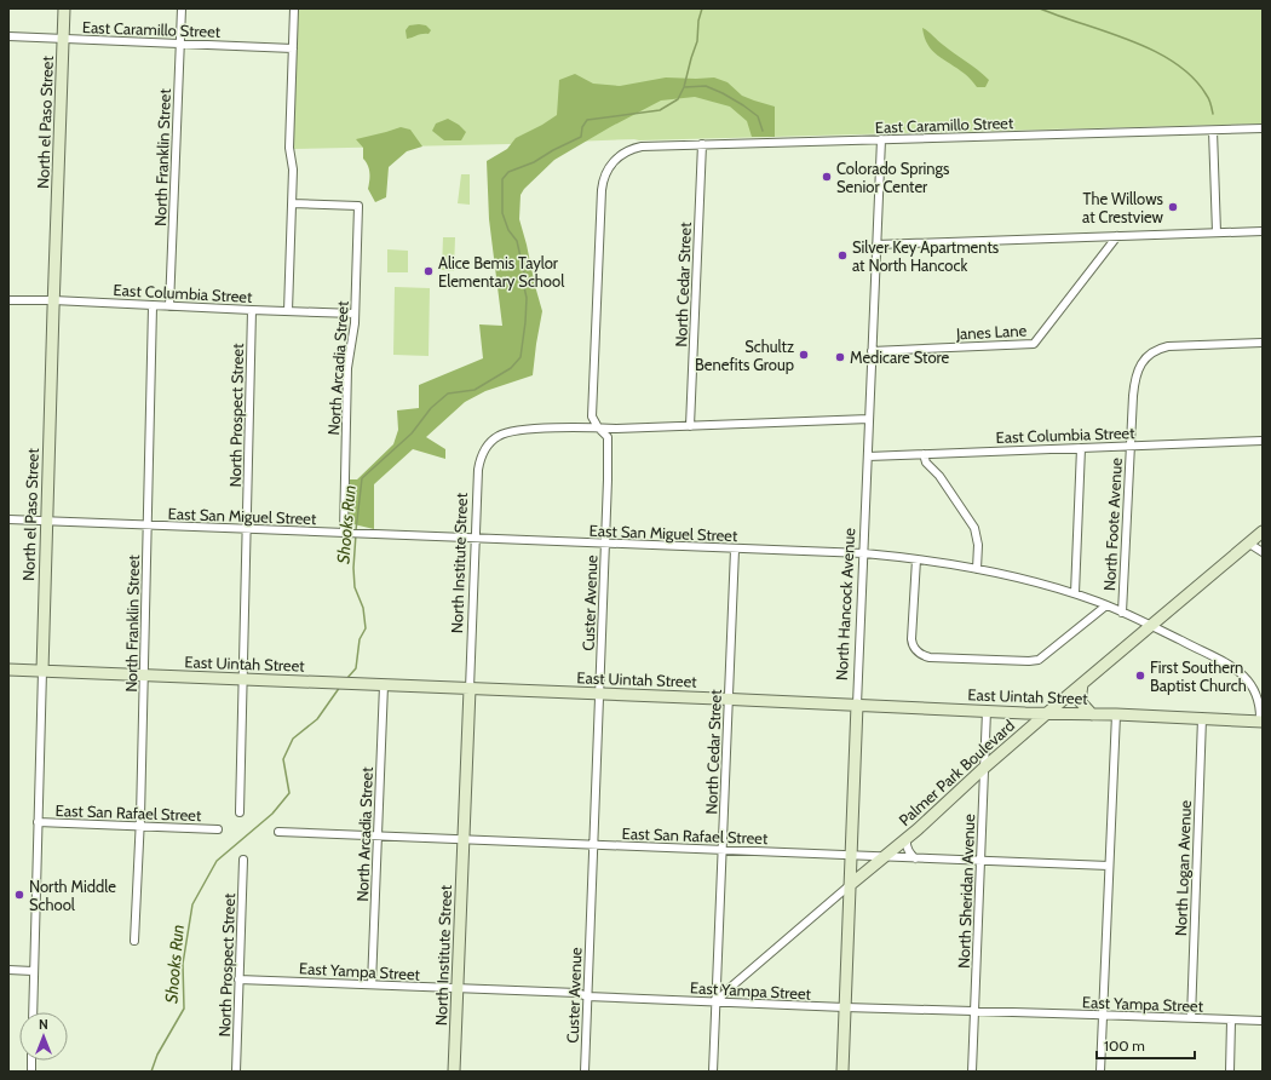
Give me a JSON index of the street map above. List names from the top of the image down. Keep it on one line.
{"streets":{"main road":["North el Paso Street","North Institute Street","North Hancock Avenue","East Uintah Street","Palmer Park Boulevard"],"street":["East Caramillo Street","North Franklin Street","North Cedar Street","East Columbia Street","Janes Lane","North Arcadia Street","North Prospect Street","East San Miguel Street","North Foote Avenue","Custer Avenue","East San Rafael Street","North Logan Avenue","North Sheridan Avenue","East Yampa Street"]},"crossings":[["East Caramillo Street","North el Paso Street"],["East Caramillo Street","North Franklin Street"],["East Caramillo Street","North Cedar Street"],["East Caramillo Street","Custer Avenue"],["East Caramillo Street","North Hancock Avenue"],["North el Paso Street","East Columbia Street"],["North el Paso Street","East San Miguel Street"],["North el Paso Street","East Uintah Street"],["North el Paso Street","East San Rafael Street"],["North Franklin Street","East Columbia Street"],["North Franklin Street","East San Miguel Street"],["North Franklin Street","East Uintah Street"],["North Franklin Street","East San Rafael Street"],["North Cedar Street","East San Miguel Street"],["North Cedar Street","North Institute Street"],["North Cedar Street","East Uintah Street"],["North Cedar Street","Palmer Park Boulevard"],["North Cedar Street","East San Rafael Street"],["North Cedar Street","East Yampa Street"],["East Columbia Street","North Arcadia Street"],["East Columbia Street","North Prospect Street"],["East Columbia Street","North Foote Avenue"],["East Columbia Street","North Hancock Avenue"],["Janes Lane","North Hancock Avenue"],["North Arcadia Street","East San Miguel Street"],["North Arcadia Street","East Uintah Street"],["North Arcadia Street","East San Rafael Street"],["North Arcadia Street","East Yampa Street"],["North Prospect Street","East San Miguel Street"],["North Prospect Street","East Uintah Street"],["North Prospect Street","East Yampa Street"],["East San Miguel Street","North Foote Avenue"],["East San Miguel Street","North Institute Street"],["East San Miguel Street","Custer Avenue"],["East San Miguel Street","North Hancock Avenue"],["East San Miguel Street","East Uintah Street"],["East San Miguel Street","Palmer Park Boulevard"],["North Institute Street","Custer Avenue"],["North Institute Street","North Hancock Avenue"],["North Institute Street","East Uintah Street"],["North Institute Street","East San Rafael Street"],["North Institute Street","East Yampa Street"],["Custer Avenue","East Uintah Street"],["Custer Avenue","East San Rafael Street"],["Custer Avenue","East Yampa Street"],["North Hancock Avenue","East Uintah Street"],["North Hancock Avenue","Palmer Park Boulevard"],["North Hancock Avenue","East San Rafael Street"],["North Hancock Avenue","East Yampa Street"],["East Uintah Street","Palmer Park Boulevard"],["East Uintah Street","North Logan Avenue"],["East Uintah Street","North Sheridan Avenue"],["Palmer Park Boulevard","East San Rafael Street"],["Palmer Park Boulevard","North Sheridan Avenue"],["Palmer Park Boulevard","East Yampa Street"],["East San Rafael Street","North Sheridan Avenue"],["North Logan Avenue","East Yampa Street"],["North Sheridan Avenue","East Yampa Street"]],"water":["Shooks Run"],"places":["Colorado Springs Senior Center","The Willows at Crestview","Silver Key Apartments at North Hancock","Alice Bemis Taylor Elementary School","Schultz Benefits Group","Medicare Store","First Southern Baptist Church","North Middle School"],"scale_bar":"100 m","north":"top"}
